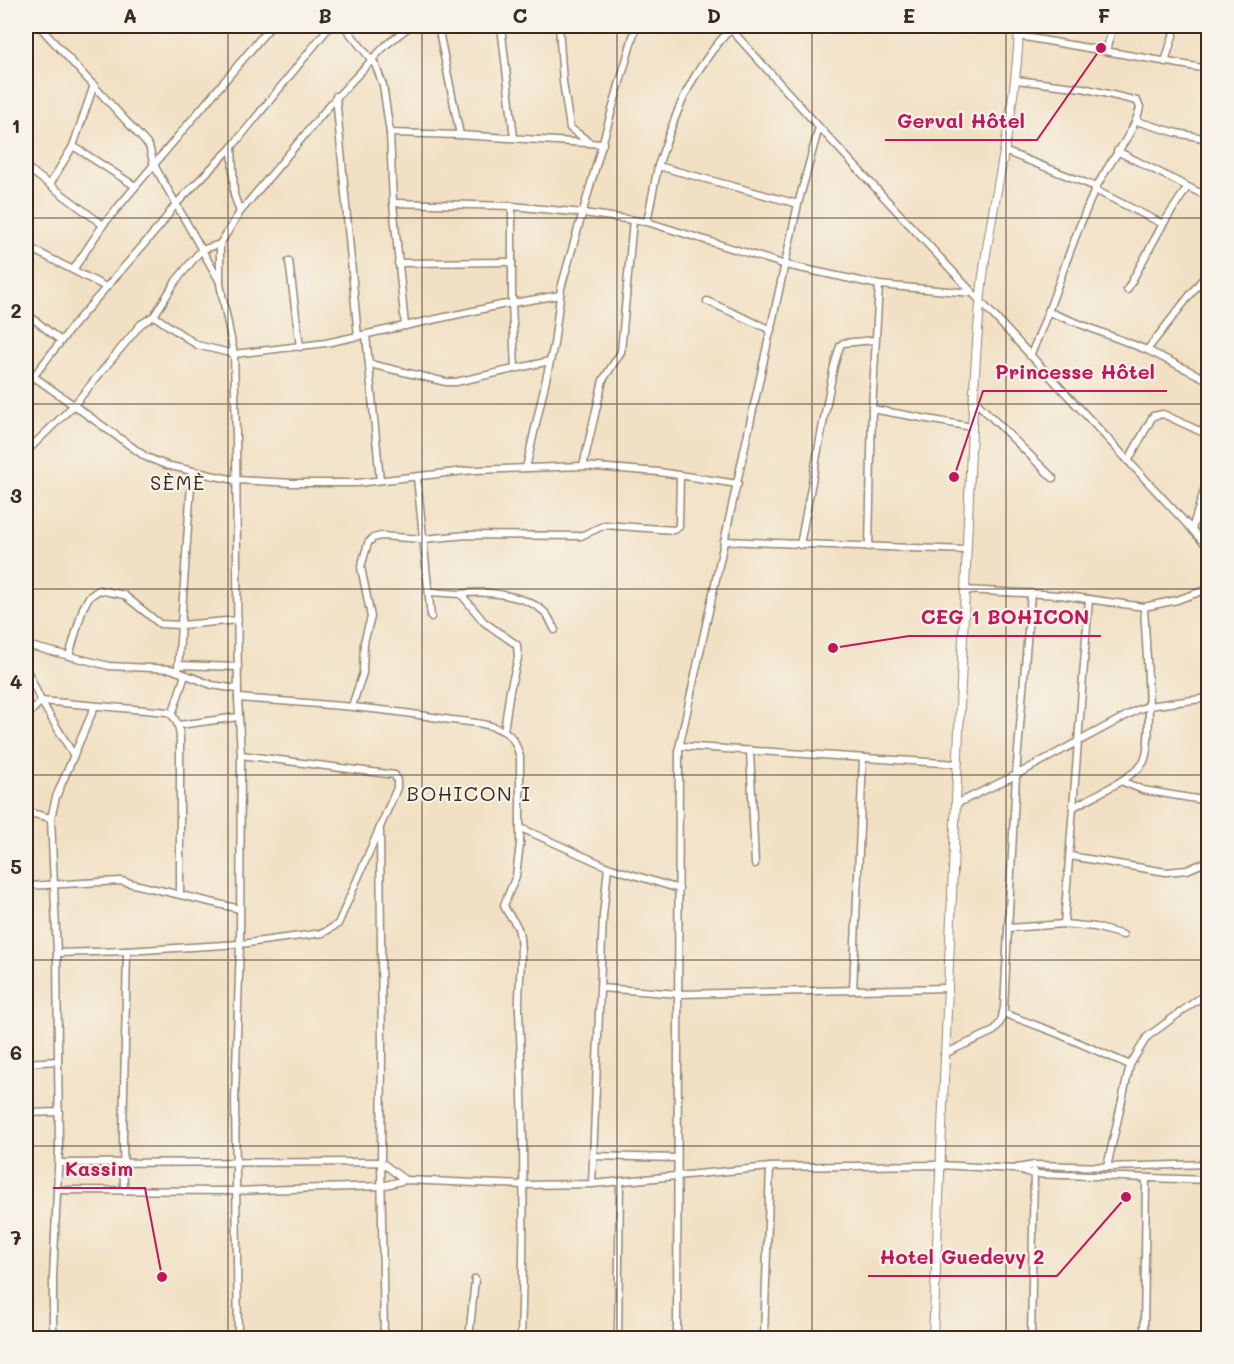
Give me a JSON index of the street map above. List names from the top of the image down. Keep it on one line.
{"districts":["SÈMÈ","BOHICON I"],"places":["Gerval Hôtel","Princesse Hôtel","CEG 1 BOHICON","Hotel Guedevy 2","Kassim"],"grid":{"columns":["A","B","C","D","E","F"],"rows":["1","2","3","4","5","6","7"]}}
